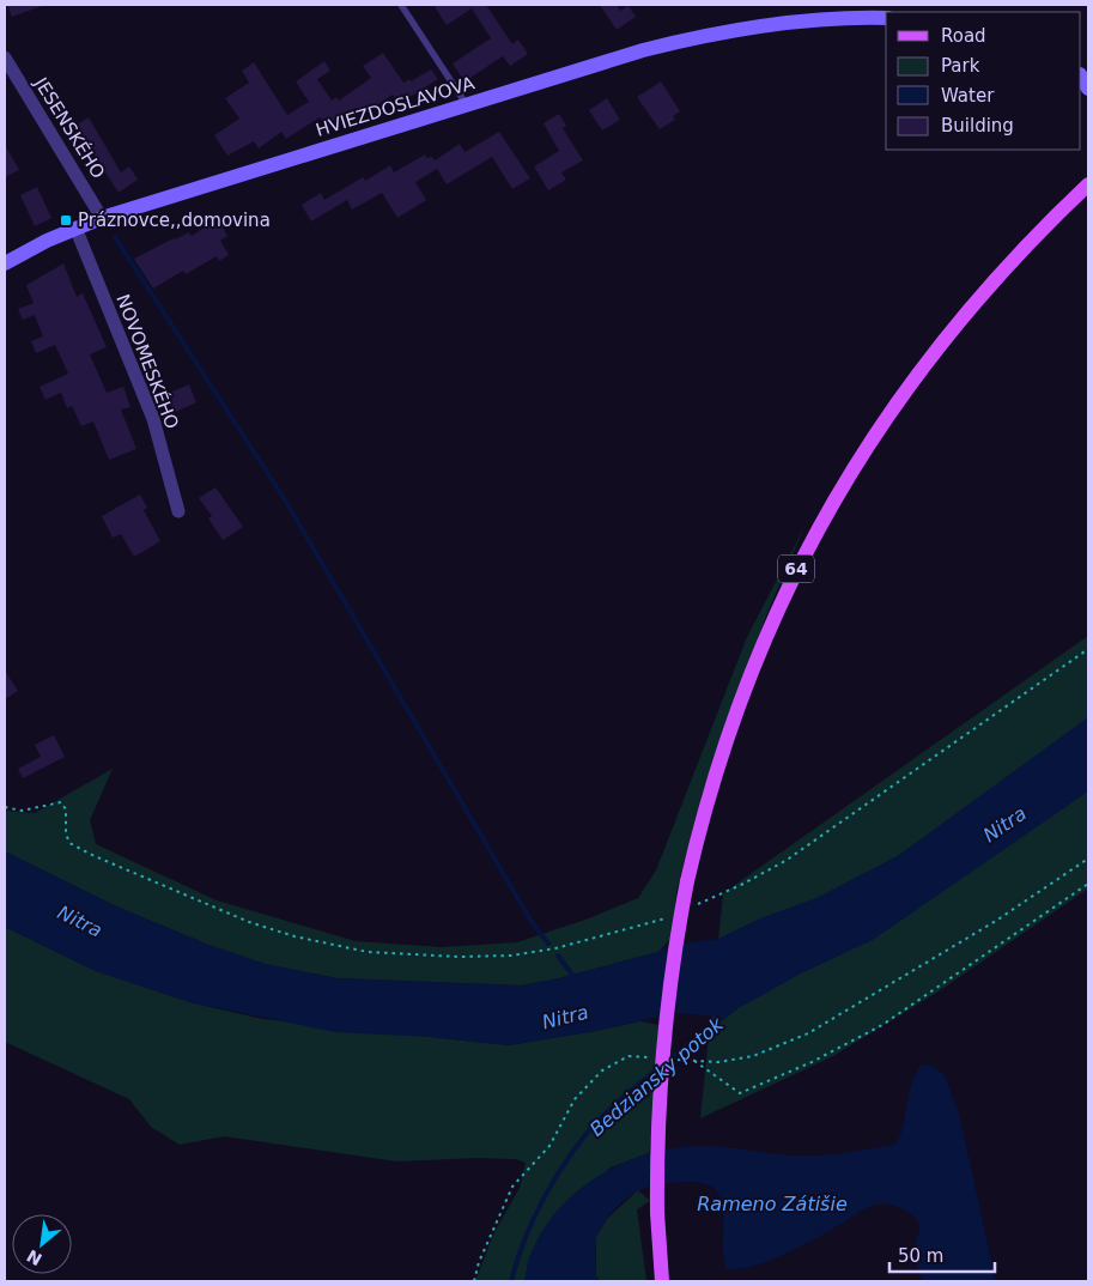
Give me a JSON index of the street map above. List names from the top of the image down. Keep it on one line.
{"streets":{"main road":["64"],"street":["HVIEZDOSLAVOVA","JESENSKÉHO","NOVOMESKÉHO"]},"crossings":[["HVIEZDOSLAVOVA","JESENSKÉHO"],["HVIEZDOSLAVOVA","NOVOMESKÉHO"]],"water":["Nitra","Bedziansky potok","Rameno Zátišie"],"places":{"transit":["Práznovce,,domovina"]},"legend":["Road","Park","Water","Building"],"scale_bar":"50 m","north":"bottom left"}
